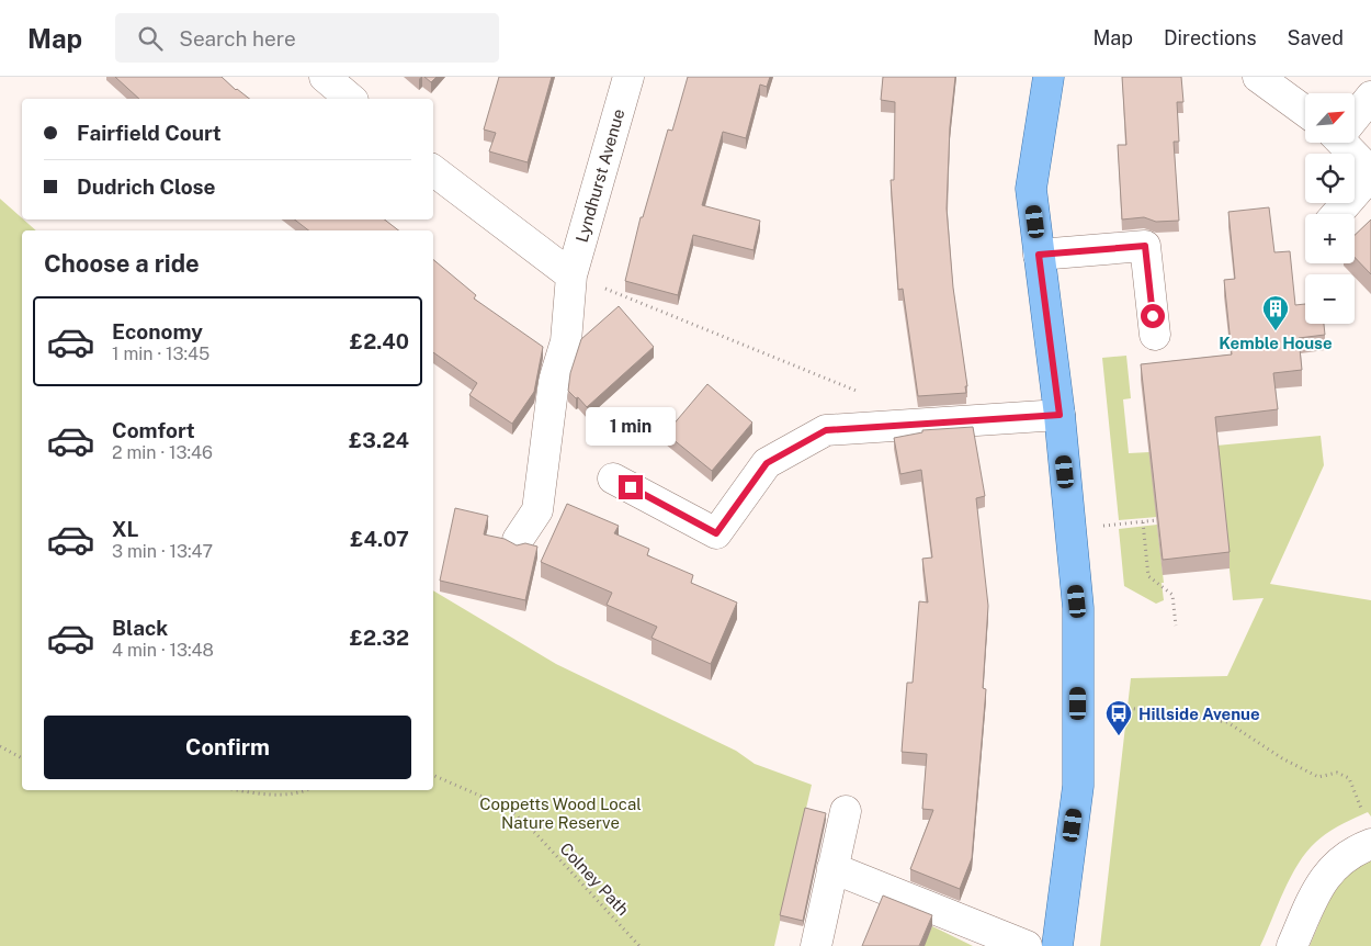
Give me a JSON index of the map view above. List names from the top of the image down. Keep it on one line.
{"streets":{"street":["Lyndhurst Avenue"],"path":["Colney Path"]},"parks":["Coppetts Wood Local Nature Reserve"],"places":{"building":["Kemble House"],"bus stop":["Hillside Avenue"]},"north":"top right","page":{"header":"Map","search":"Search here","nav":["Map","Directions","Saved"],"map_buttons":["+","−"],"banner":["Fairfield Court","Dudrich Close"],"heading":"Choose a ride","list":[{"name":"Economy","note":"1 min · 13:45","value":"£2.40"},{"name":"Comfort","note":"2 min · 13:46","value":"£3.24"},{"name":"XL","note":"3 min · 13:47","value":"£4.07"},{"name":"Black","note":"4 min · 13:48","value":"£2.32"}],"bubble":"1 min","buttons":"Confirm"}}
